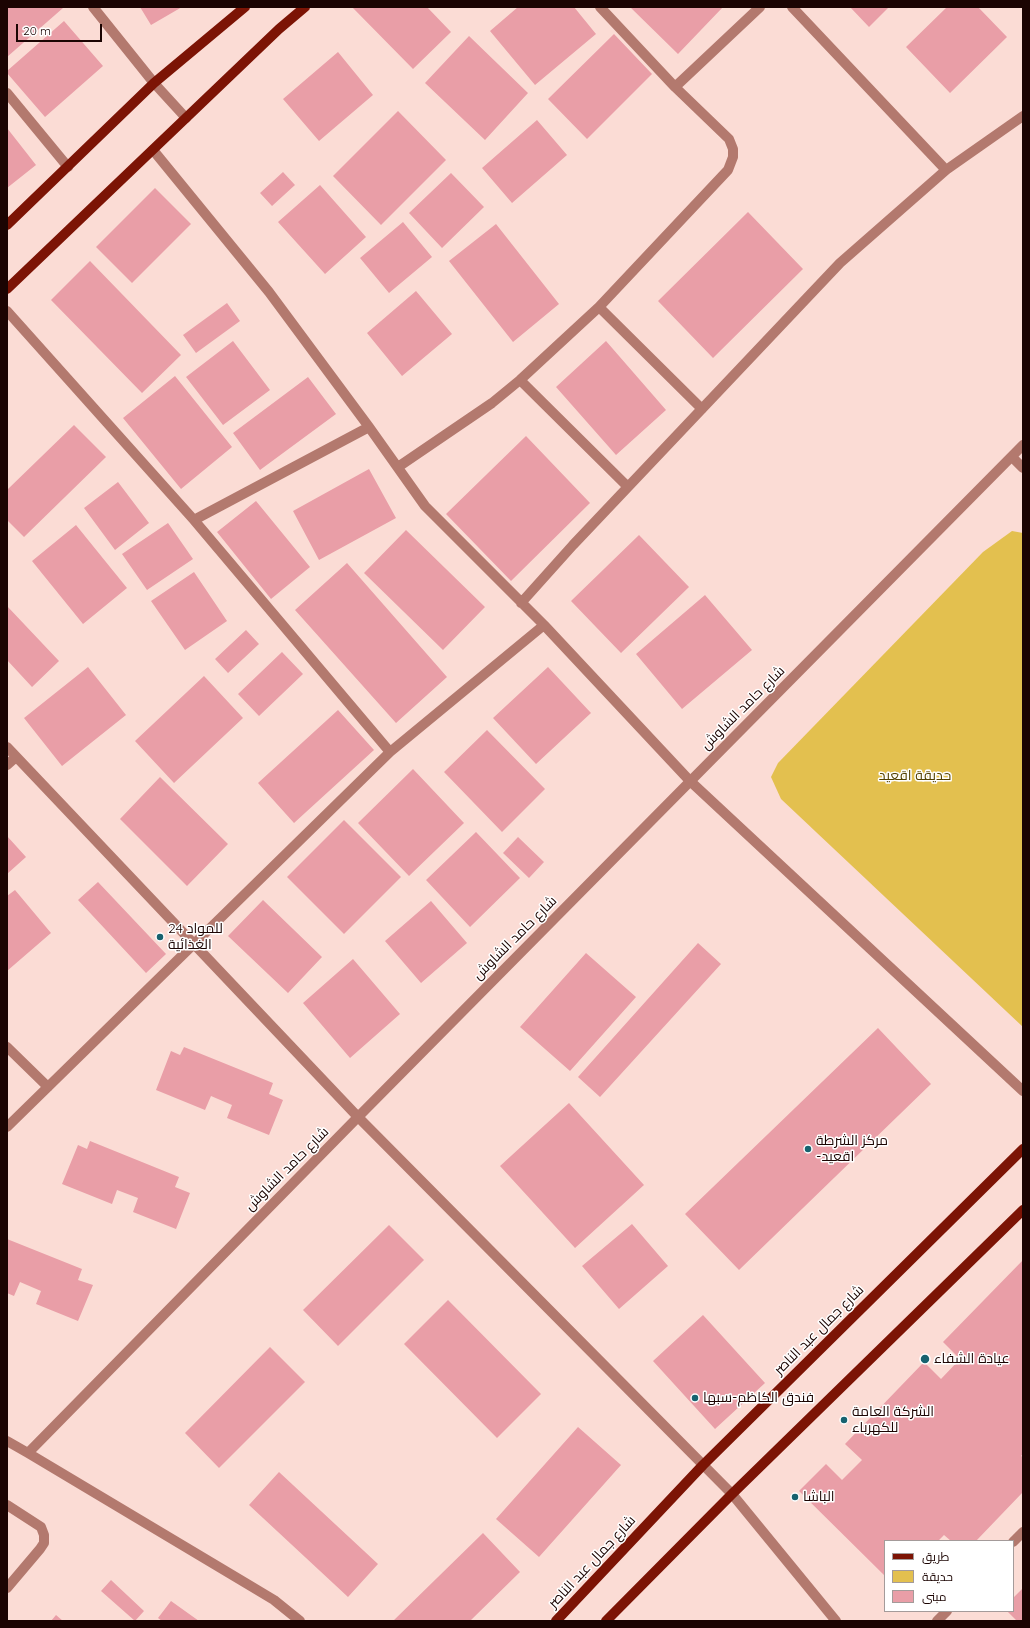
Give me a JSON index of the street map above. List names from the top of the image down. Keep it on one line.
{"streets":{"main road":["شارع جمال عبد الناصر"],"street":["شارع حامد الشاوش"]},"parks":["حديقة اقعيد"],"places":["24 للمواد الغذائية","مركز الشرطة -اقعيد","عيادة الشفاء","فندق الكاظم-سبها","الشركة العامة للكهرباء","الباشا"],"legend":["طريق","حديقة","مبنى"],"scale_bar":"20 m"}
